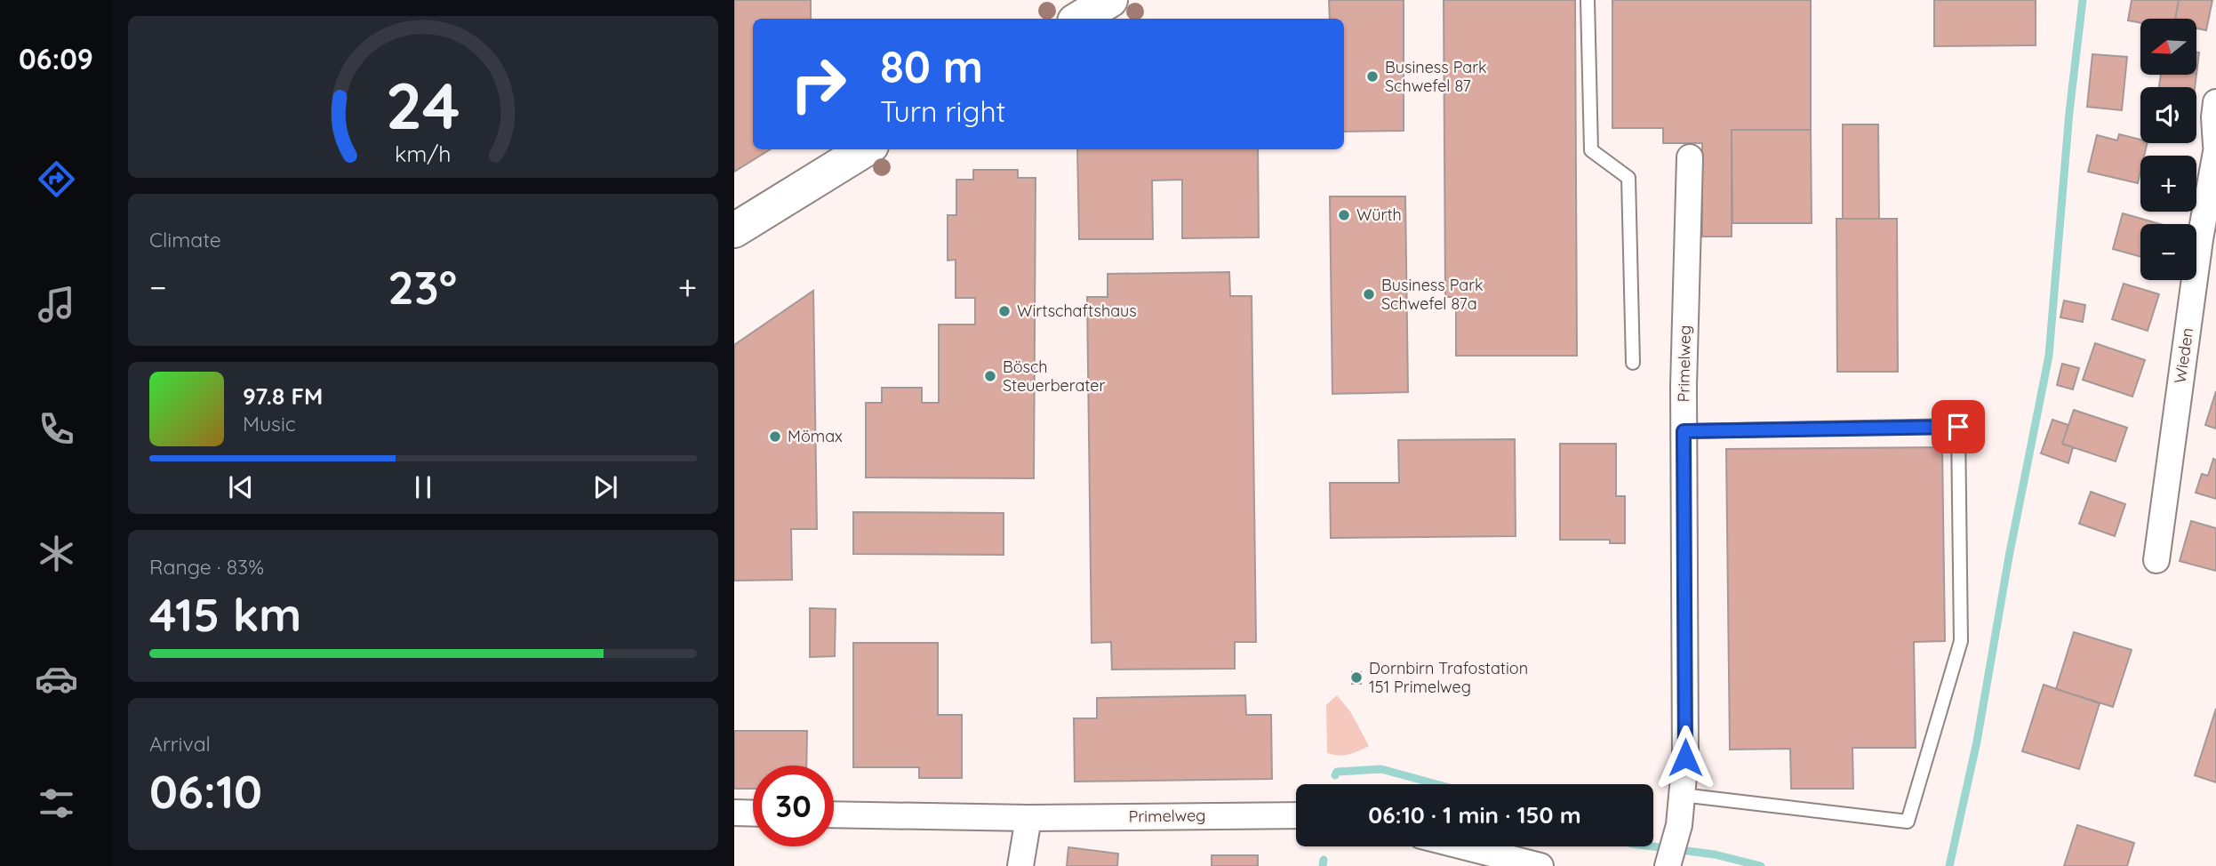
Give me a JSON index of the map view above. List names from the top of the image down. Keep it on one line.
{"streets":{"street":["Wieden","Primelweg"]},"places":["Business Park Schwefel 87","Würth","Business Park Schwefel 87a","Wirtschaftshaus","Bösch Steuerberater","Mömax","Dornbirn Trafostation 151 Primelweg"],"north":"left","page":{"tabs":"06:09","map_buttons":["+","−"],"turn":["80 m","Turn right"],"tile":["Climate",["Range · 83%","415 km"],["Arrival","06:10"]],"heat":["−","23°","+"],"song":["97.8 FM","Music"],"limit":"30","trip":"06:10 · 1 min · 150 m","gauge":["24","km/h"]}}
